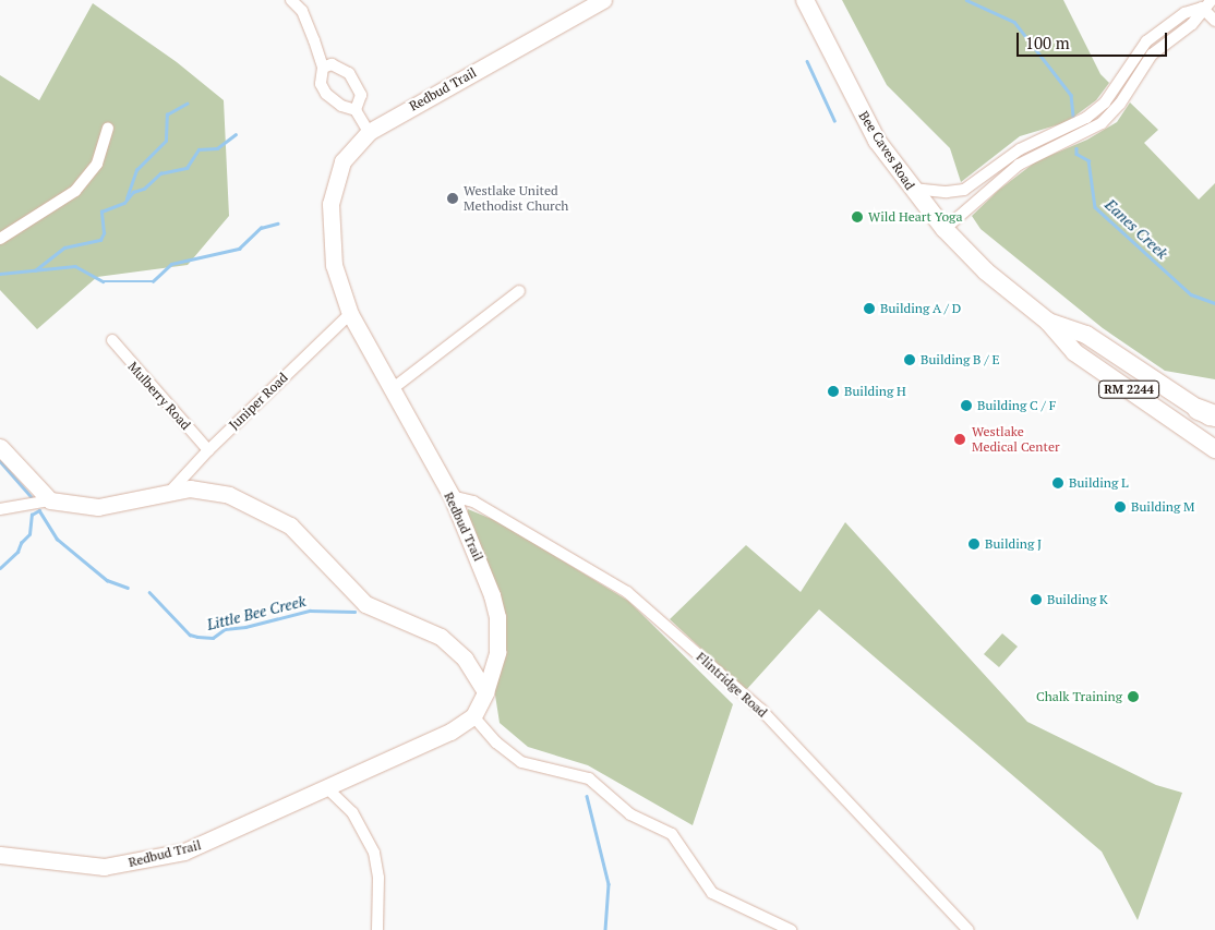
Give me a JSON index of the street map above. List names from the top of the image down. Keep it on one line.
{"streets":{"main road":["Bee Caves Road","RM 2244"],"street":["Redbud Trail","Mulberry Road","Juniper Road","Flintridge Road"]},"crossings":[["Redbud Trail","Juniper Road"],["Redbud Trail","Flintridge Road"],["Mulberry Road","Juniper Road"]],"water":["Eanes Creek","Little Bee Creek"],"places":["Westlake United Methodist Church","Wild Heart Yoga","Building A / D","Building B / E","Building H","Building C / F","Westlake Medical Center","Building L","Building M","Building J","Building K","Chalk Training"],"scale_bar":"100 m"}
